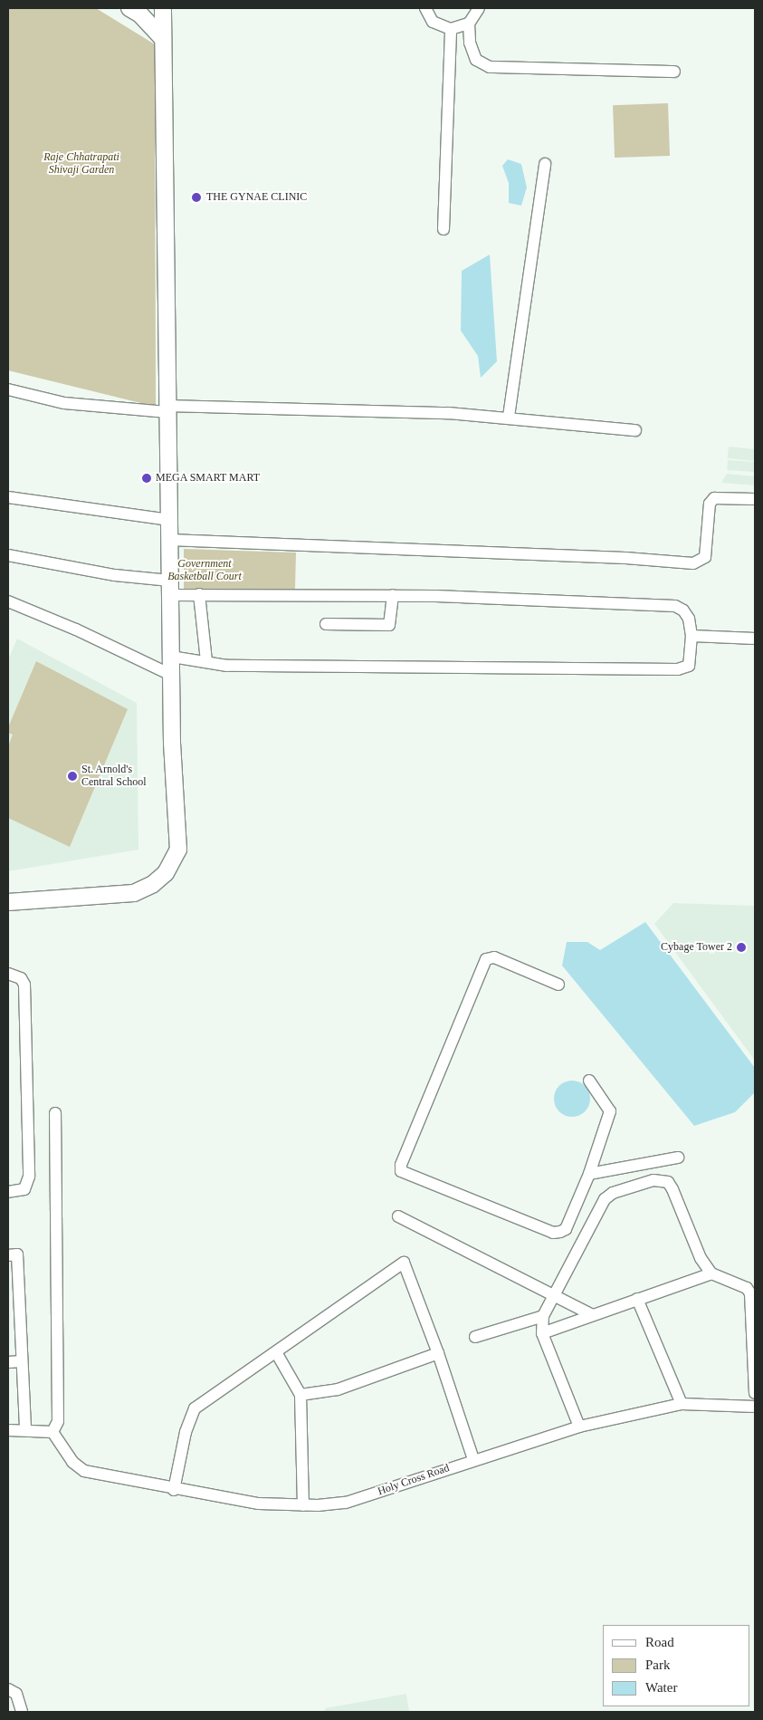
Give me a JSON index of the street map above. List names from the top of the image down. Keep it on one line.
{"streets":{"street":["Holy Cross Road"]},"parks":["Raje Chhatrapati Shivaji Garden","Government Basketball Court"],"places":["THE GYNAE CLINIC","MEGA SMART MART","St. Arnold's Central School","Cybage Tower 2"],"legend":["Road","Park","Water"]}
